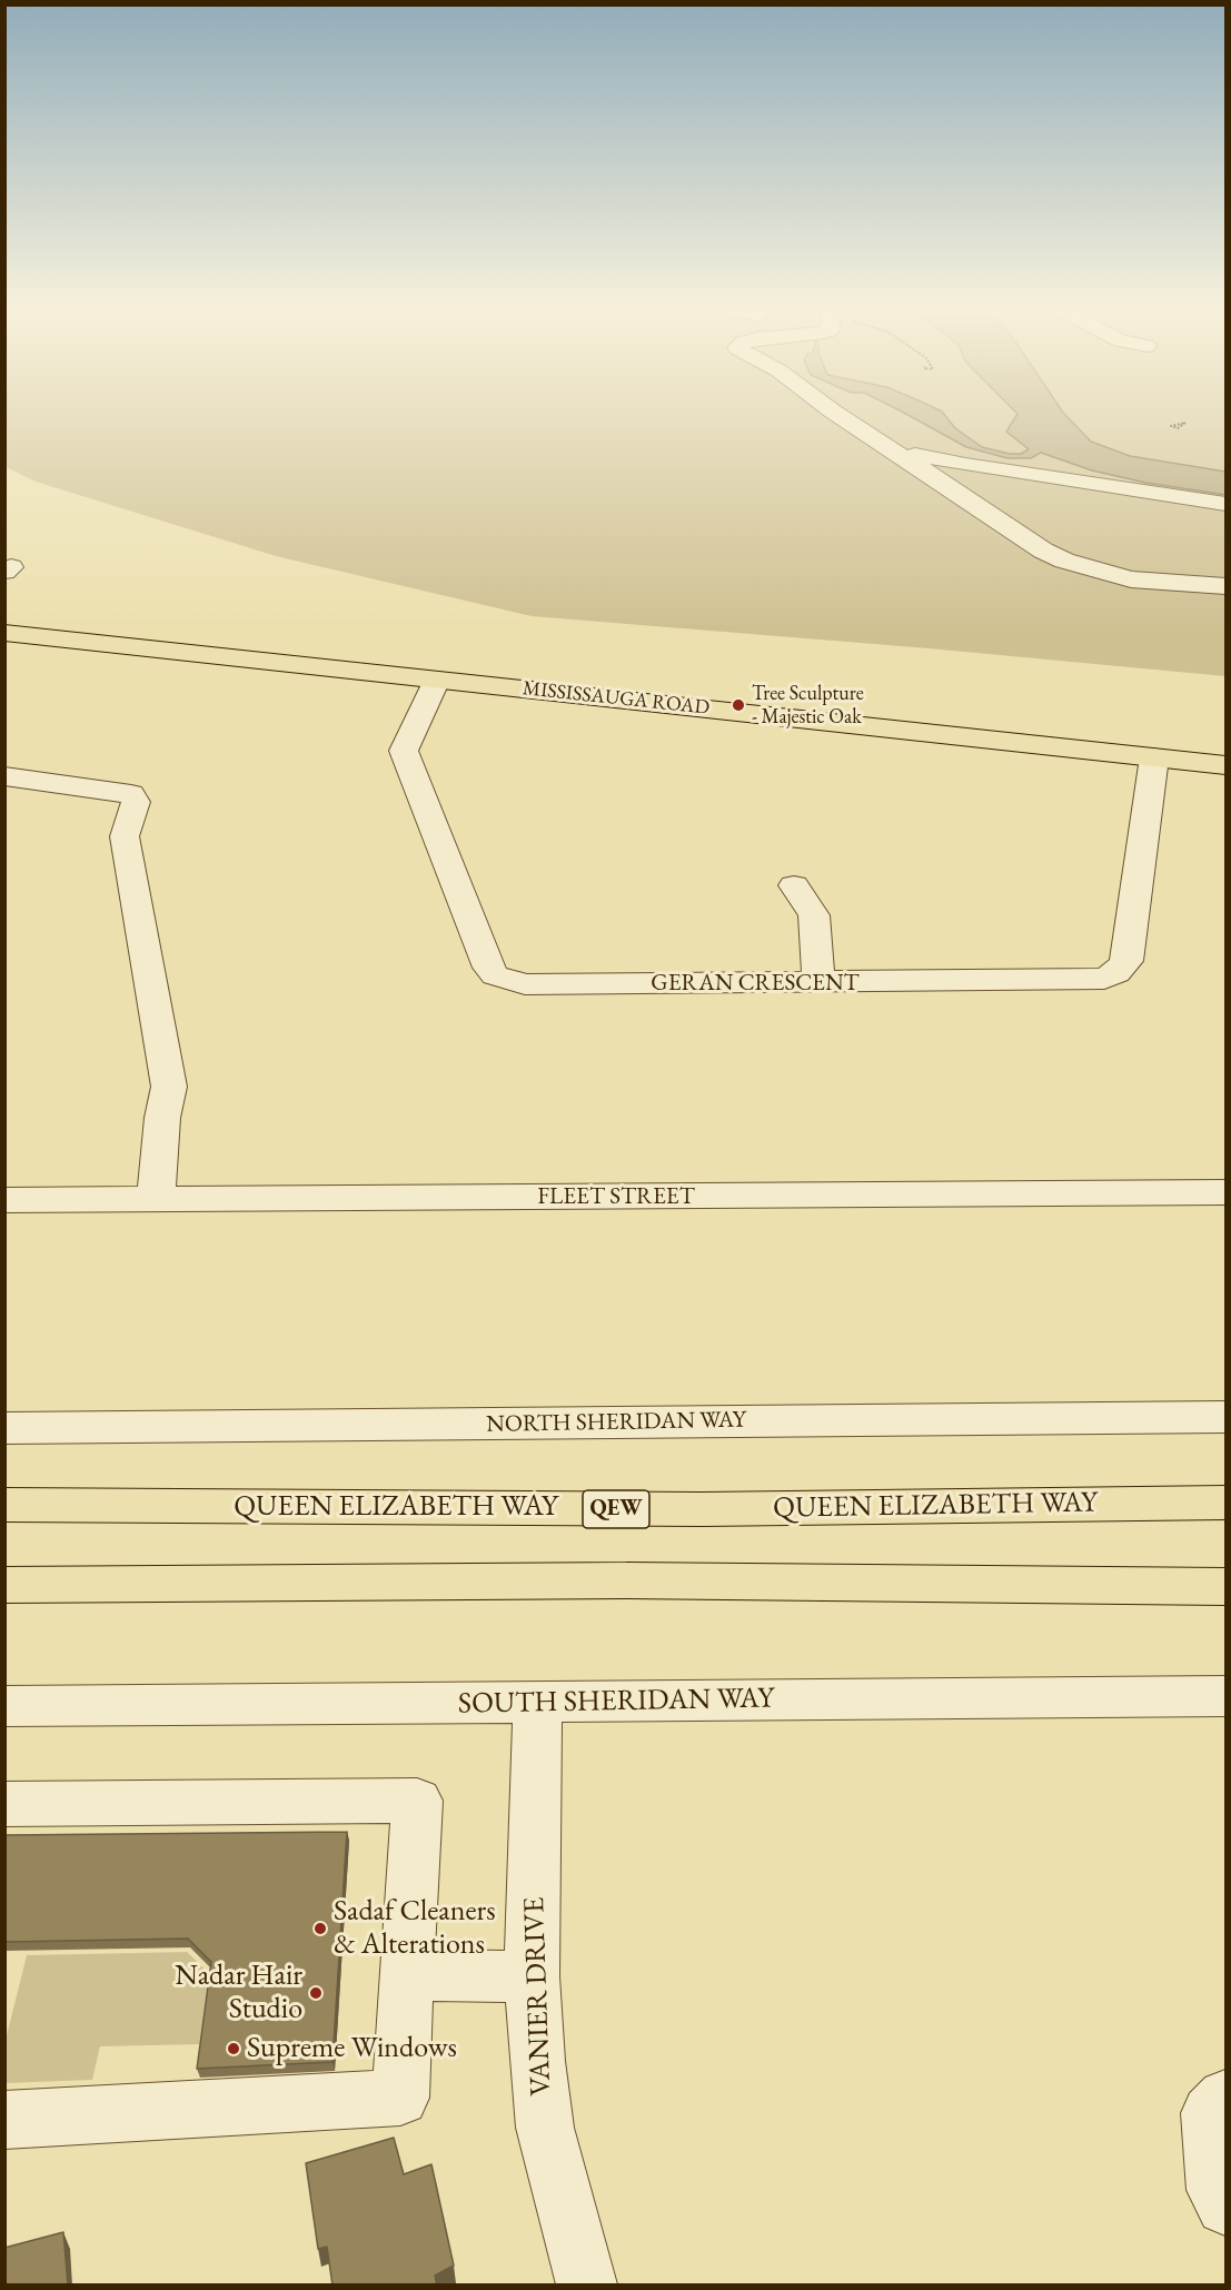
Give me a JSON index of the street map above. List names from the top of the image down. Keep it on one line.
{"streets":{"main road":["MISSISSAUGA ROAD","QUEEN ELIZABETH WAY","QEW"],"street":["GERAN CRESCENT","FLEET STREET","NORTH SHERIDAN WAY","SOUTH SHERIDAN WAY","VANIER DRIVE"]},"crossings":[["MISSISSAUGA ROAD","GERAN CRESCENT"],["SOUTH SHERIDAN WAY","VANIER DRIVE"]],"places":["Tree Sculpture - Majestic Oak","Sadaf Cleaners & Alterations","Nadar Hair Studio","Supreme Windows"]}
